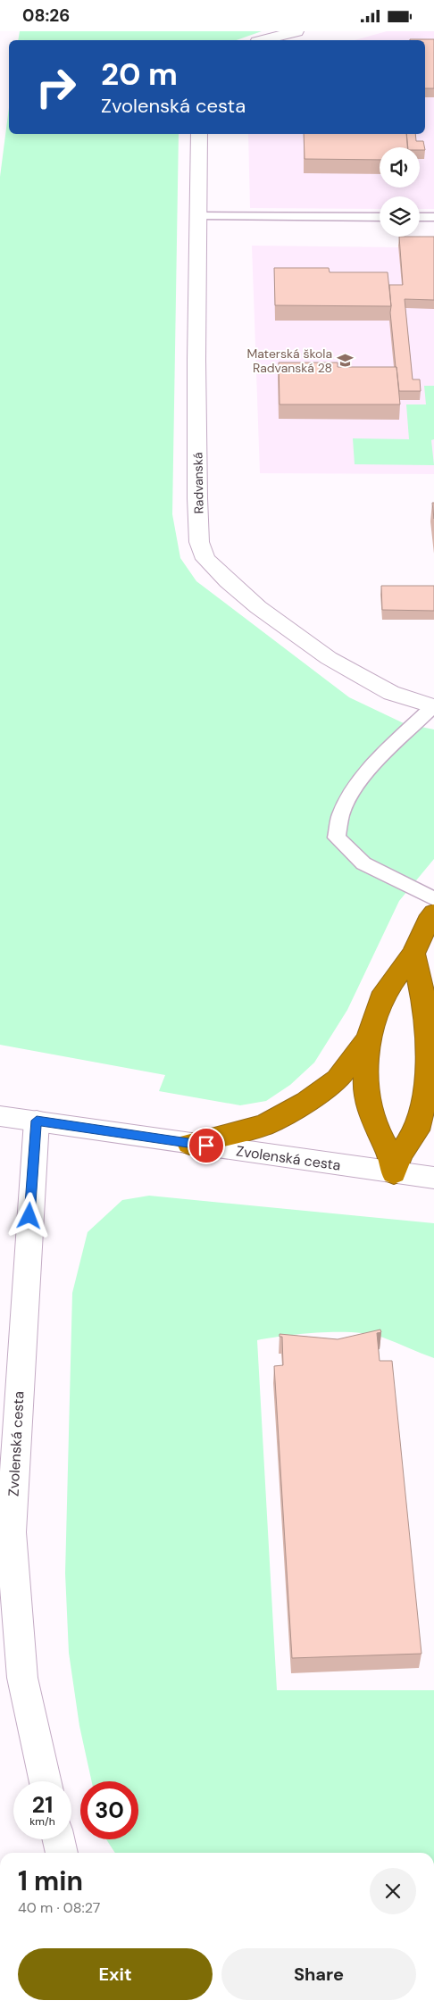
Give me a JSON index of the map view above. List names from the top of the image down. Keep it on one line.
{"streets":{"street":["Radvanská","Zvolenská cesta"]},"places":{"school or university":["Materská škola Radvanská 28"]},"page":{"status":"08:26","turn":["20 m","Zvolenská cesta"],"speed":"21 km/h","limit":"30","heading":["1 min","40 m · 08:27"],"buttons":["Exit","Share"]}}
